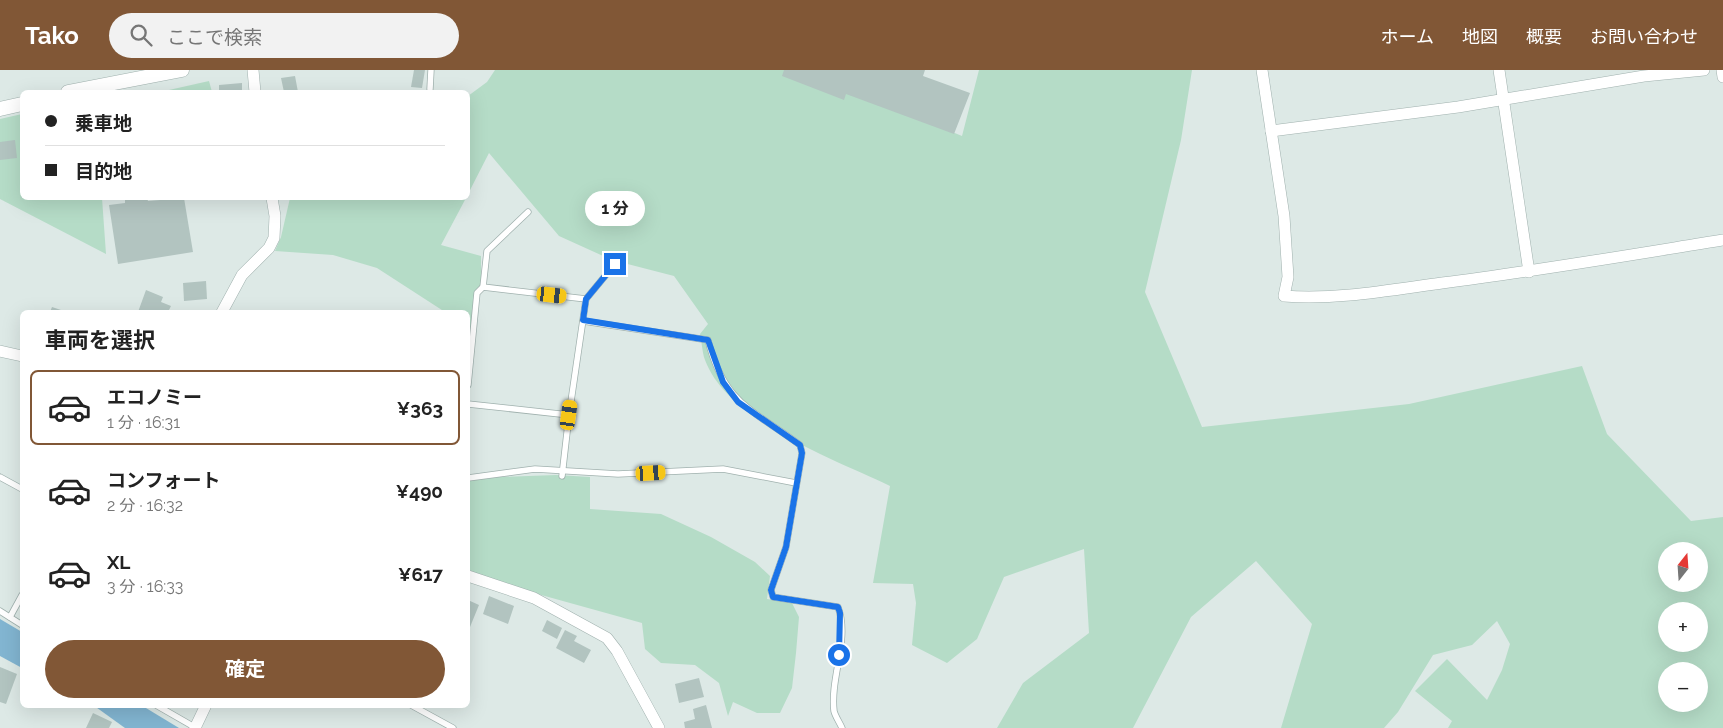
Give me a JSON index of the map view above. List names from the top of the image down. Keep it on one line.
{"north":"top","page":{"header":"Tako","search":"ここで検索","nav":["ホーム","地図","概要","お問い合わせ"],"banner":["乗車地","目的地"],"bubble":"1 分","heading":"車両を選択","list":[{"name":"エコノミー","note":"1 分 · 16:31","value":"¥363"},{"name":"コンフォート","note":"2 分 · 16:32","value":"¥490"},{"name":"XL","note":"3 分 · 16:33","value":"¥617"}],"map_buttons":["+","−"],"buttons":"確定"}}
